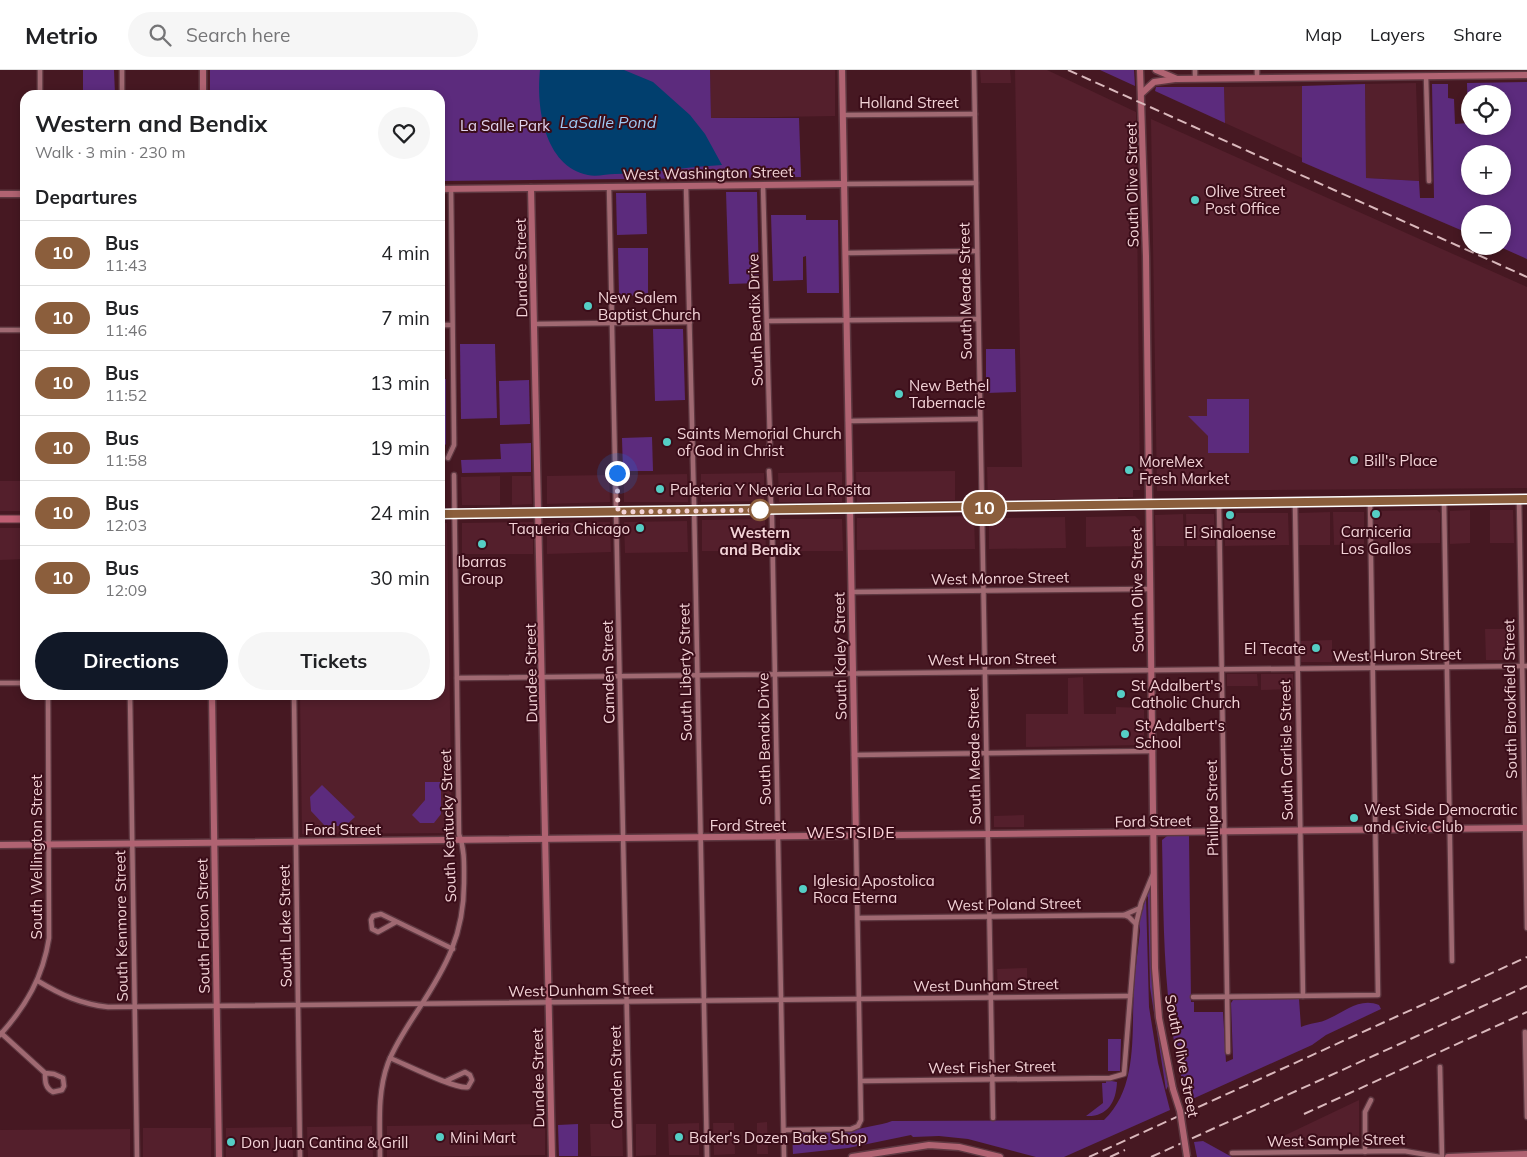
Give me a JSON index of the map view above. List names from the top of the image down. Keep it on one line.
{"streets":{"street":["Holland Street","West Washington Street","South Olive Street","Dundee Street","South Meade Street","South Bendix Drive","West Monroe Street","West Huron Street","South Kaley Street","Camden Street","South Liberty Street","South Brookfield Street","South Carlisle Street","Phillipa Street","Ford Street","South Kentucky Street","South Wellington Street","West Poland Street","South Kenmore Street","South Falcon Street","South Lake Street","West Dunham Street","West Fisher Street","West Sample Street"]},"crossings":[["Holland Street","South Meade Street"],["Holland Street","South Kaley Street"],["West Washington Street","Dundee Street"],["West Washington Street","South Meade Street"],["West Washington Street","South Bendix Drive"],["West Washington Street","South Kaley Street"],["West Washington Street","Camden Street"],["West Washington Street","South Liberty Street"],["South Olive Street","West Monroe Street"],["South Olive Street","West Huron Street"],["South Olive Street","Ford Street"],["South Olive Street","West Dunham Street"],["South Olive Street","West Fisher Street"],["Dundee Street","West Huron Street"],["Dundee Street","Ford Street"],["Dundee Street","West Dunham Street"],["South Meade Street","West Monroe Street"],["South Meade Street","West Huron Street"],["South Meade Street","Ford Street"],["South Meade Street","West Poland Street"],["South Meade Street","West Dunham Street"],["South Meade Street","West Fisher Street"],["South Bendix Drive","West Huron Street"],["South Bendix Drive","South Kaley Street"],["South Bendix Drive","Ford Street"],["South Bendix Drive","West Dunham Street"],["West Monroe Street","South Kaley Street"],["West Huron Street","South Kaley Street"],["West Huron Street","Camden Street"],["West Huron Street","South Liberty Street"],["West Huron Street","South Brookfield Street"],["West Huron Street","South Carlisle Street"],["West Huron Street","Phillipa Street"],["West Huron Street","South Kentucky Street"],["South Kaley Street","Ford Street"],["South Kaley Street","West Poland Street"],["South Kaley Street","West Dunham Street"],["South Kaley Street","West Fisher Street"],["Camden Street","Ford Street"],["Camden Street","West Dunham Street"],["South Liberty Street","Ford Street"],["South Liberty Street","West Dunham Street"],["South Brookfield Street","Ford Street"],["South Carlisle Street","Ford Street"],["Phillipa Street","Ford Street"],["Ford Street","South Kentucky Street"],["Ford Street","South Wellington Street"],["Ford Street","South Kenmore Street"],["Ford Street","South Falcon Street"],["Ford Street","South Lake Street"],["South Kentucky Street","West Dunham Street"],["South Wellington Street","West Dunham Street"],["South Kenmore Street","West Dunham Street"],["South Falcon Street","West Dunham Street"],["South Lake Street","West Dunham Street"]],"districts":["WESTSIDE"],"water":["LaSalle Pond"],"parks":["La Salle Park"],"places":["Olive Street Post Office","New Salem Baptist Church","New Bethel Tabernacle","Saints Memorial Church of God in Christ","Bill's Place","MoreMex Fresh Market","Paleteria Y Neveria La Rosita","Western and Bendix","Carniceria Los Gallos","El Sinaloense","Taqueria Chicago","Ibarras Group","El Tecate","St Adalbert's Catholic Church","St Adalbert's School","West Side Democratic and Civic Club","Iglesia Apostolica Roca Eterna","Mini Mart","Baker's Dozen Bake Shop","Don Juan Cantina & Grill"],"lines":["bus line 10"],"page":{"header":"Metrio","search":"Search here","nav":["Map","Layers","Share"],"on_map":"10","map_buttons":["+","−"],"heading":[["Western and Bendix","Walk · 3 min · 230 m"],"Departures"],"list":[{"mark":"10","name":"Bus","note":"11:43","value":"4 min"},{"mark":"10","name":"Bus","note":"11:46","value":"7 min"},{"mark":"10","name":"Bus","note":"11:52","value":"13 min"},{"mark":"10","name":"Bus","note":"11:58","value":"19 min"},{"mark":"10","name":"Bus","note":"12:03","value":"24 min"},{"mark":"10","name":"Bus","note":"12:09","value":"30 min"}],"buttons":["Directions","Tickets"]}}
